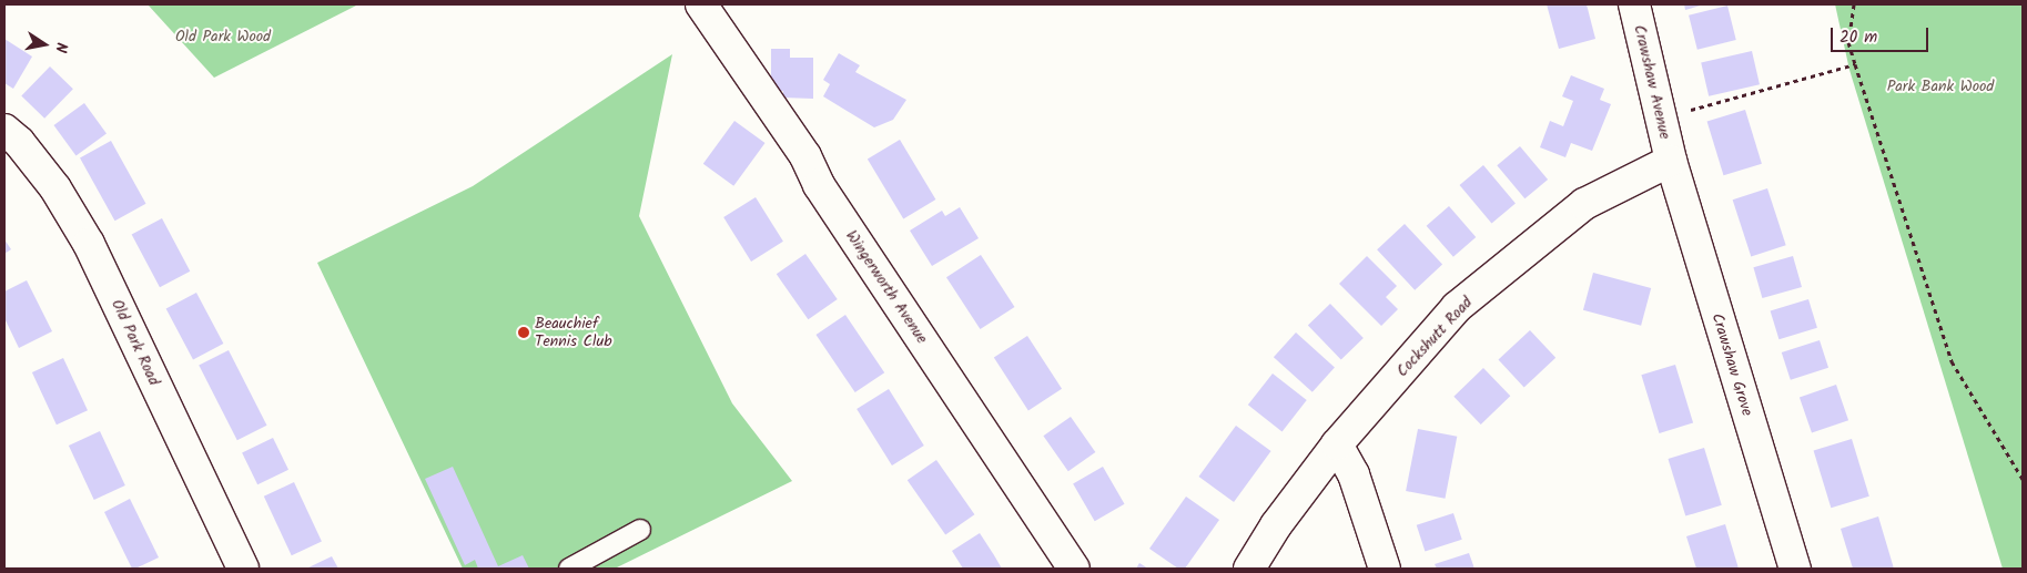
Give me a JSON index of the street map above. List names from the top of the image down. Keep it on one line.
{"streets":{"street":["Crawshaw Avenue","Wingerworth Avenue","Cockshutt Road","Old Park Road","Crawshaw Grove"]},"crossings":[["Crawshaw Avenue","Cockshutt Road"],["Crawshaw Avenue","Crawshaw Grove"],["Cockshutt Road","Crawshaw Grove"]],"parks":["Old Park Wood","Park Bank Wood"],"places":["Beauchief Tennis Club"],"scale_bar":"20 m","north":"right"}
